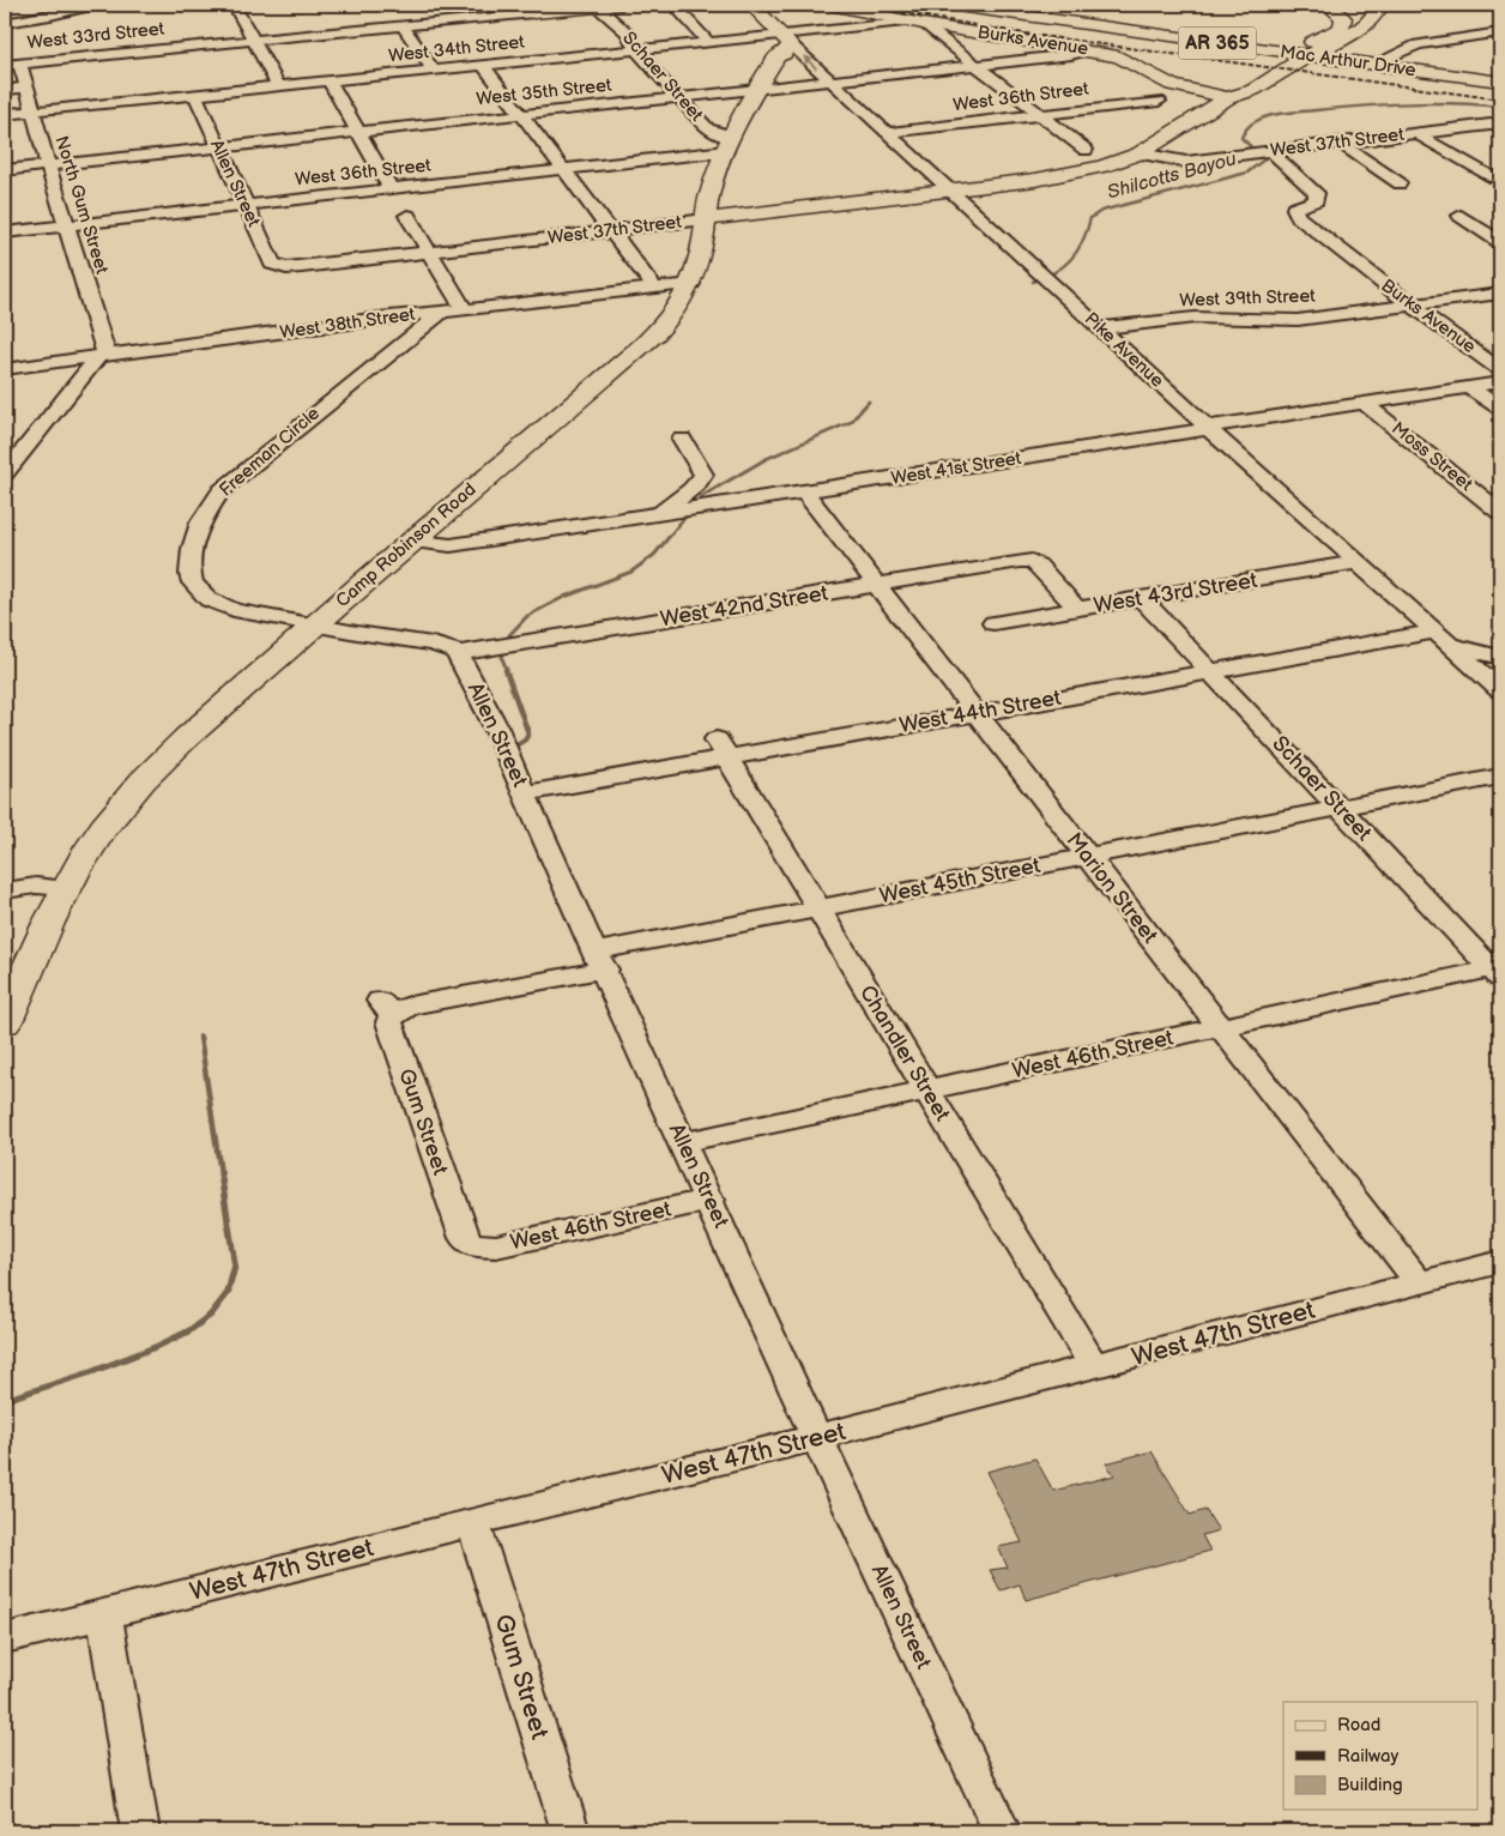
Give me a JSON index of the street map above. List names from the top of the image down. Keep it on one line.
{"streets":{"main road":["Burks Avenue","AR 365","Mac Arthur Drive","Pike Avenue","Camp Robinson Road"],"street":["West 33rd Street","West 34th Street","Schaer Street","West 35th Street","West 36th Street","West 37th Street","Allen Street","North Gum Street","West 39th Street","West 38th Street","Freeman Circle","Moss Street","West 41st Street","West 43rd Street","West 42nd Street","West 44th Street","West 45th Street","Marion Street","Chandler Street","West 46th Street","Gum Street","West 47th Street"]},"crossings":[["West 33rd Street","North Gum Street"],["Burks Avenue","West 34th Street"],["Burks Avenue","West 35th Street"],["Burks Avenue","West 37th Street"],["Burks Avenue","West 39th Street"],["West 34th Street","Schaer Street"],["West 34th Street","Allen Street"],["West 34th Street","North Gum Street"],["West 34th Street","Pike Avenue"],["West 34th Street","Camp Robinson Road"],["Schaer Street","West 35th Street"],["Schaer Street","West 36th Street"],["Schaer Street","Camp Robinson Road"],["Schaer Street","West 43rd Street"],["Schaer Street","West 44th Street"],["Schaer Street","West 45th Street"],["Schaer Street","West 46th Street"],["West 35th Street","Allen Street"],["West 35th Street","North Gum Street"],["West 35th Street","Pike Avenue"],["West 35th Street","Camp Robinson Road"],["West 36th Street","Allen Street"],["West 36th Street","North Gum Street"],["West 36th Street","Pike Avenue"],["West 36th Street","Camp Robinson Road"],["West 37th Street","Allen Street"],["West 37th Street","Camp Robinson Road"],["Allen Street","West 42nd Street"],["Allen Street","West 44th Street"],["Allen Street","West 45th Street"],["Allen Street","West 46th Street"],["Allen Street","West 47th Street"],["North Gum Street","West 38th Street"],["West 39th Street","Pike Avenue"],["West 38th Street","Freeman Circle"],["West 38th Street","Camp Robinson Road"],["Pike Avenue","West 41st Street"],["Pike Avenue","Camp Robinson Road"],["Pike Avenue","West 43rd Street"],["Pike Avenue","West 44th Street"],["Freeman Circle","Camp Robinson Road"],["Moss Street","West 41st Street"],["West 41st Street","Camp Robinson Road"],["West 41st Street","Marion Street"],["West 43rd Street","West 42nd Street"],["West 42nd Street","Marion Street"],["West 44th Street","Marion Street"],["West 44th Street","Chandler Street"],["West 45th Street","Marion Street"],["West 45th Street","Chandler Street"],["West 45th Street","Gum Street"],["Marion Street","West 46th Street"],["Marion Street","West 47th Street"],["Chandler Street","West 46th Street"],["Chandler Street","West 47th Street"],["West 46th Street","Gum Street"],["Gum Street","West 47th Street"]],"water":["Shilcotts Bayou"],"legend":["Road","Railway","Building"]}
